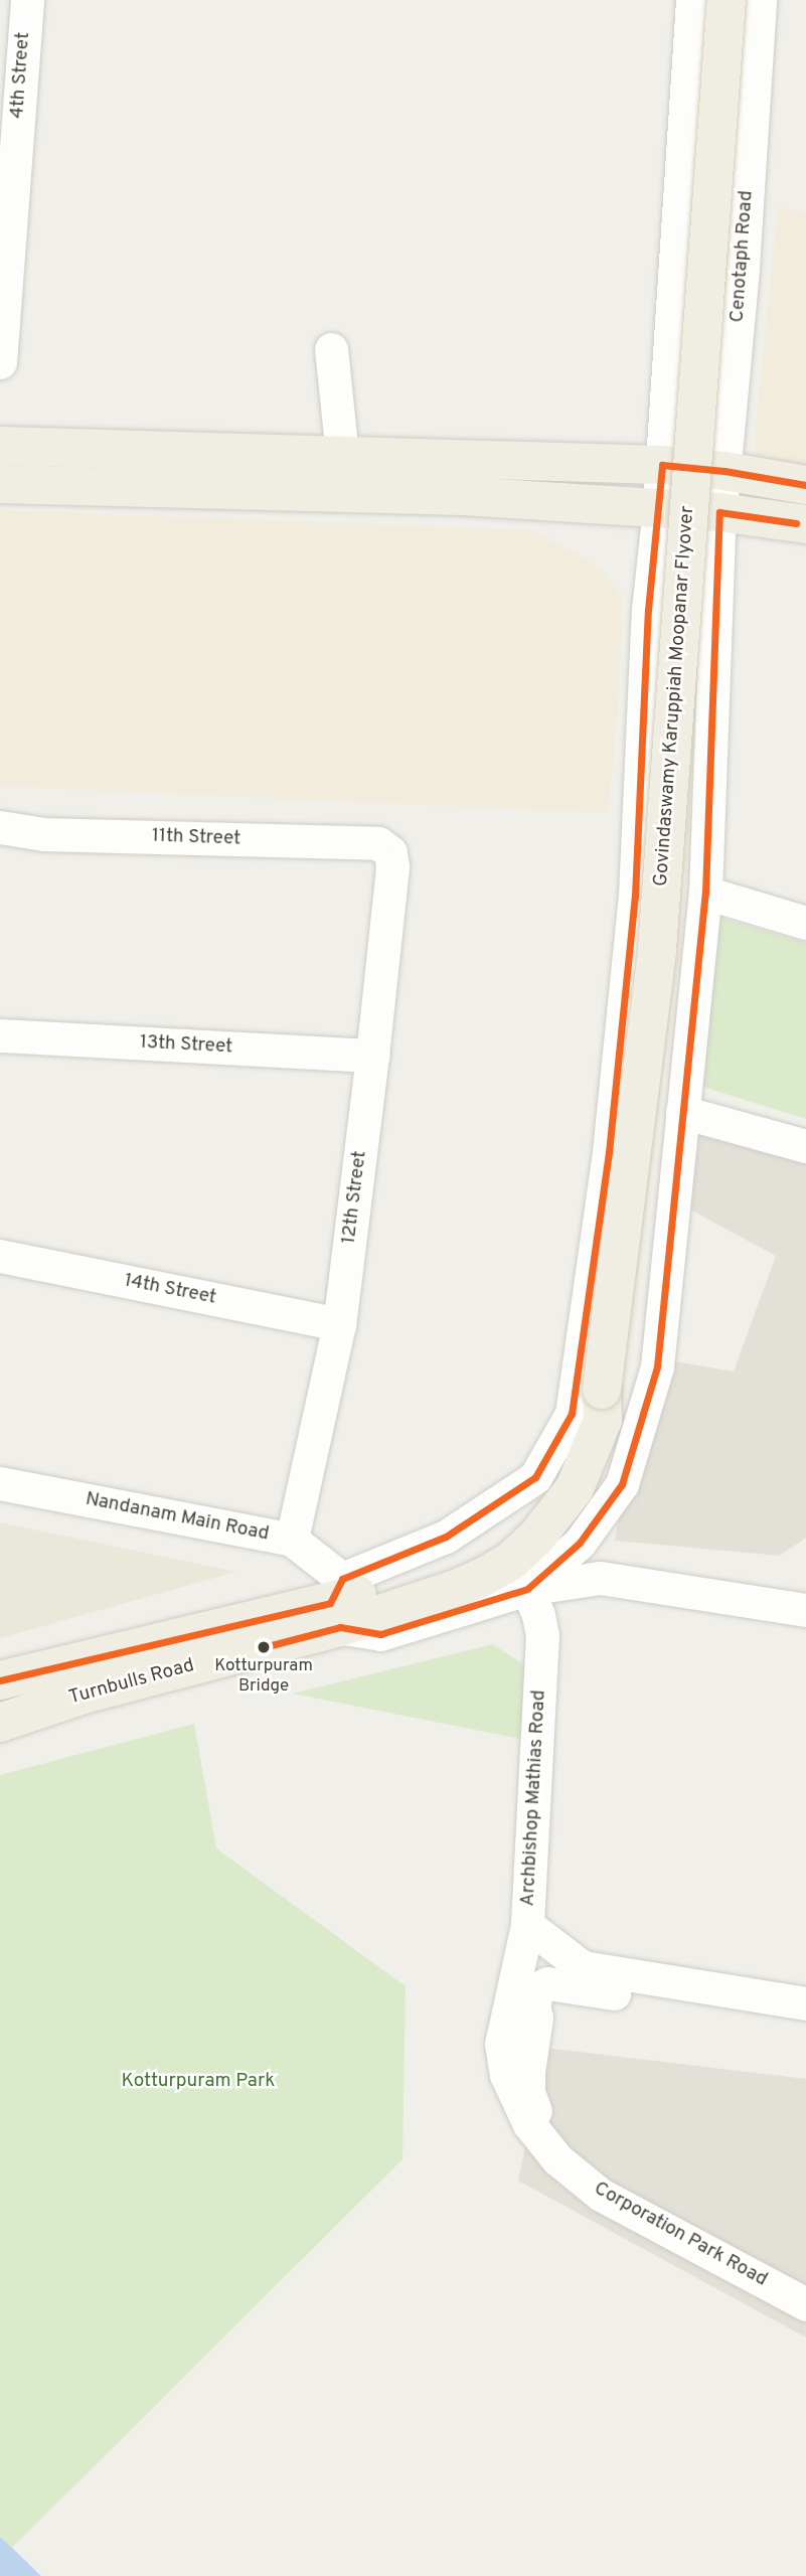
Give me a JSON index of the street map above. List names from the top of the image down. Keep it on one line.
{"streets":{"main road":["Govindaswamy Karuppiah Moopanar Flyover","Turnbulls Road"],"street":["4th Street","Cenotaph Road","11th Street","13th Street","12th Street","14th Street","Nandanam Main Road","Archbishop Mathias Road","Corporation Park Road"]},"crossings":[["Cenotaph Road","Turnbulls Road"],["Govindaswamy Karuppiah Moopanar Flyover","Nandanam Main Road"],["Govindaswamy Karuppiah Moopanar Flyover","Turnbulls Road"],["11th Street","12th Street"],["13th Street","12th Street"],["12th Street","14th Street"],["12th Street","Nandanam Main Road"],["Nandanam Main Road","Turnbulls Road"],["Turnbulls Road","Archbishop Mathias Road"],["Archbishop Mathias Road","Corporation Park Road"]],"parks":["Kotturpuram Park"],"places":["Kotturpuram Bridge"]}
